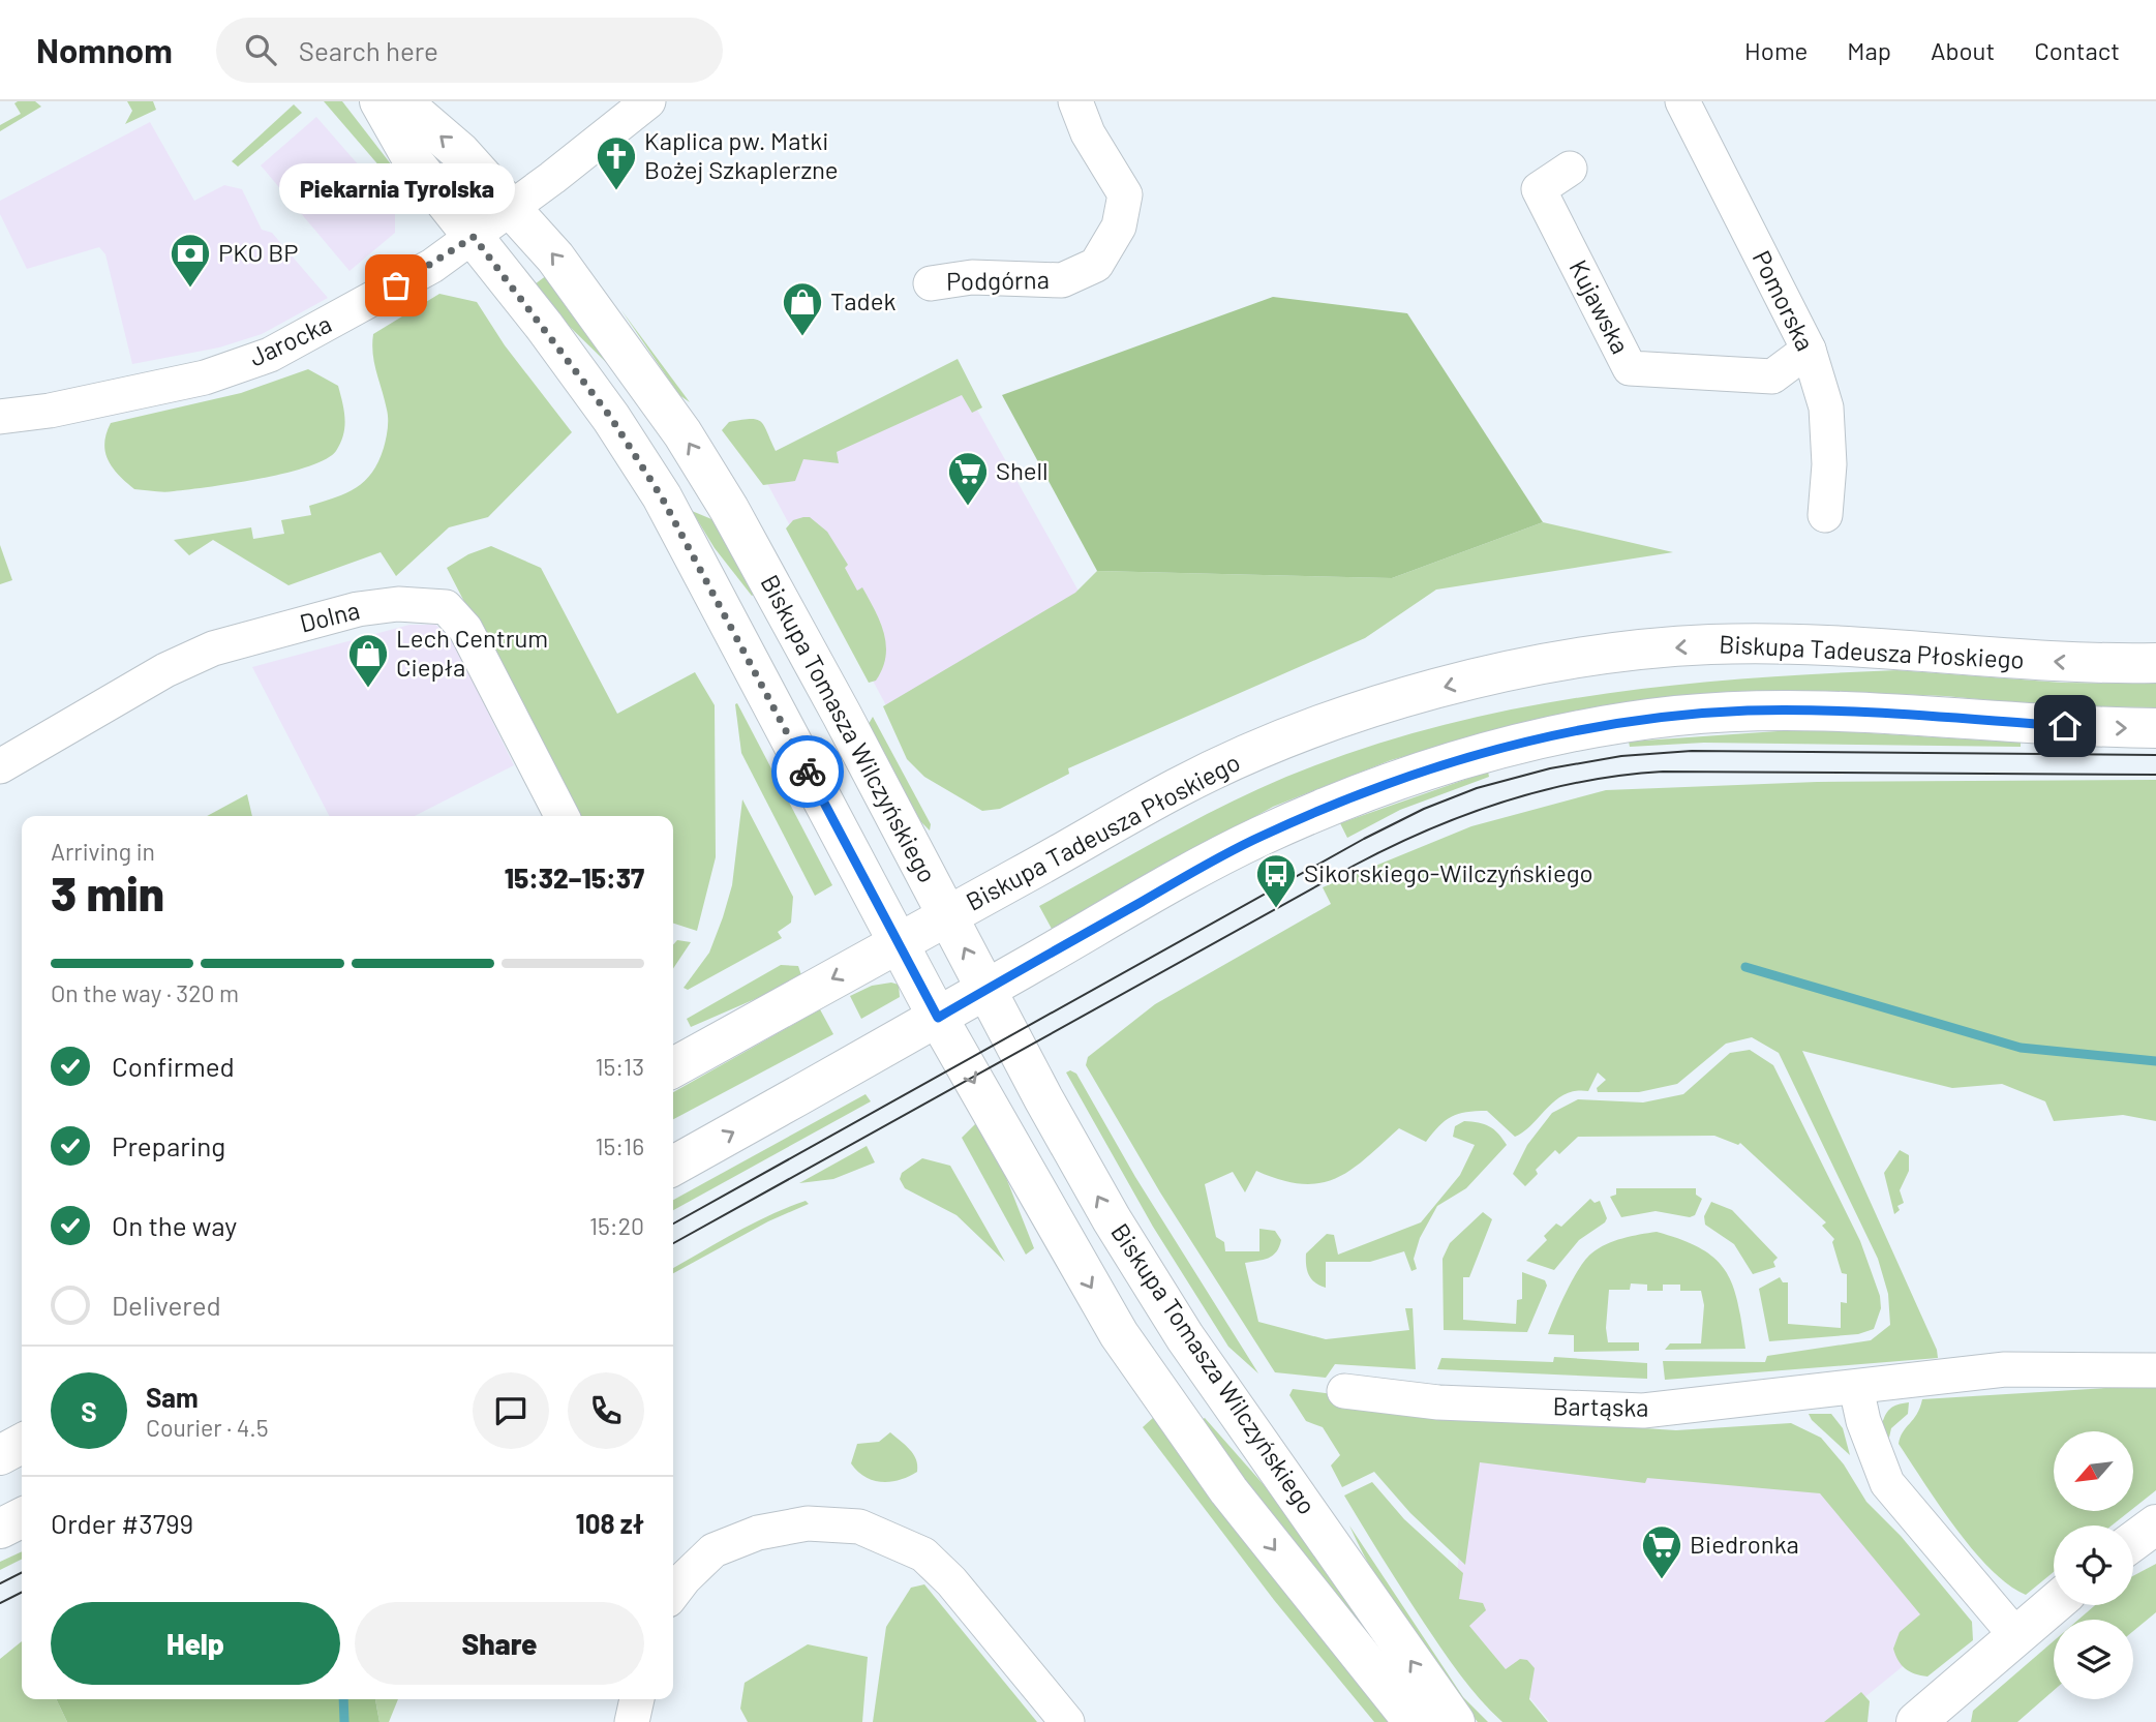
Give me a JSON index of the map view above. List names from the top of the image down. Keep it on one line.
{"streets":{"street":["Podgórna","Pomorska","Kujawska","Jarocka","Dolna","Biskupa Tadeusza Płoskiego","Biskupa Tomasza Wilczyńskiego","Bartąska"]},"crossings":[["Pomorska","Kujawska"],["Jarocka","Biskupa Tomasza Wilczyńskiego"],["Biskupa Tadeusza Płoskiego","Biskupa Tomasza Wilczyńskiego"]],"places":{"church":["Kaplica pw. Matki Bożej Szkaplerzne"],"other":["Piekarnia Tyrolska"],"bank":["PKO BP"],"shop":["Tadek","Lech Centrum Ciepła"],"supermarket":["Shell","Biedronka"],"bus stop":["Sikorskiego-Wilczyńskiego"]},"north":"bottom left","page":{"header":"Nomnom","search":"Search here","nav":["Home","Map","About","Contact"],"bubble":"Piekarnia Tyrolska","heading":["3 min","Arriving in","15:32–15:37"],"panel":["Sam","Courier · 4.5","Order #3799","108 zł"],"bar":"On the way · 320 m","list":[["Confirmed","15:13"],["Preparing","15:16"],["On the way","15:20"],"Delivered"],"round":"S","buttons":["Help","Share"]}}
